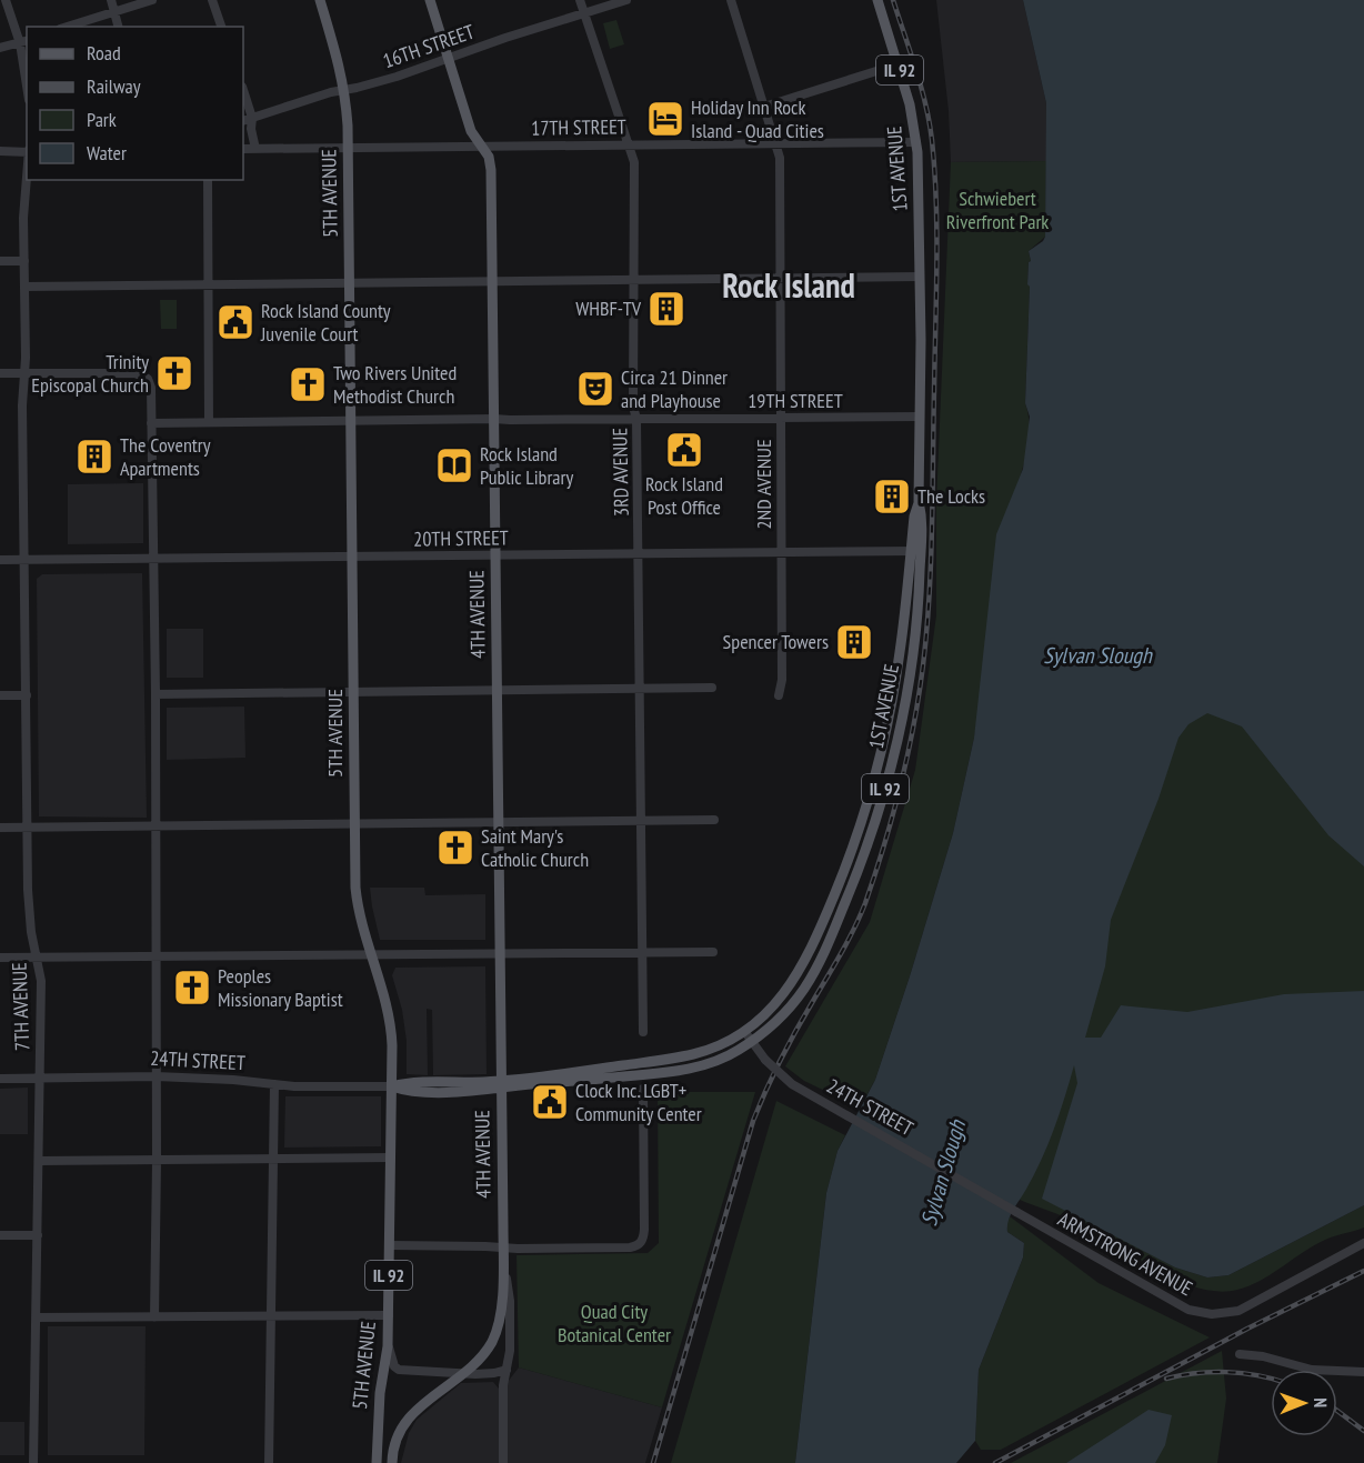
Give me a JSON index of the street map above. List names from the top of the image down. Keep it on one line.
{"streets":{"main road":["IL 92","1ST AVENUE","5TH AVENUE","4TH AVENUE","24TH STREET"],"street":["16TH STREET","17TH STREET","19TH STREET","3RD AVENUE","2ND AVENUE","20TH STREET","7TH AVENUE","ARMSTRONG AVENUE"]},"crossings":[["16TH STREET","5TH AVENUE"],["16TH STREET","3RD AVENUE"],["16TH STREET","4TH AVENUE"],["17TH STREET","1ST AVENUE"],["17TH STREET","5TH AVENUE"],["17TH STREET","3RD AVENUE"],["17TH STREET","2ND AVENUE"],["17TH STREET","4TH AVENUE"],["1ST AVENUE","19TH STREET"],["1ST AVENUE","20TH STREET"],["1ST AVENUE","24TH STREET"],["5TH AVENUE","19TH STREET"],["5TH AVENUE","20TH STREET"],["5TH AVENUE","24TH STREET"],["19TH STREET","3RD AVENUE"],["19TH STREET","2ND AVENUE"],["19TH STREET","4TH AVENUE"],["3RD AVENUE","20TH STREET"],["2ND AVENUE","20TH STREET"],["20TH STREET","4TH AVENUE"],["20TH STREET","7TH AVENUE"],["4TH AVENUE","24TH STREET"],["7TH AVENUE","24TH STREET"],["24TH STREET","ARMSTRONG AVENUE"]],"districts":["Rock Island"],"water":["Sylvan Slough"],"parks":["Schwiebert Riverfront Park","Quad City Botanical Center"],"places":{"hotel":["Holiday Inn Rock Island - Quad Cities"],"building":["WHBF-TV","The Coventry Apartments","The Locks","Spencer Towers"],"public building":["Rock Island County Juvenile Court","Rock Island Post Office","Clock Inc. LGBT+ Community Center"],"church":["Trinity Episcopal Church","Two Rivers United Methodist Church","Saint Mary's Catholic Church","Peoples Missionary Baptist"],"theatre":["Circa 21 Dinner and Playhouse"],"library":["Rock Island Public Library"]},"legend":["Road","Railway","Park","Water"],"north":"right"}
